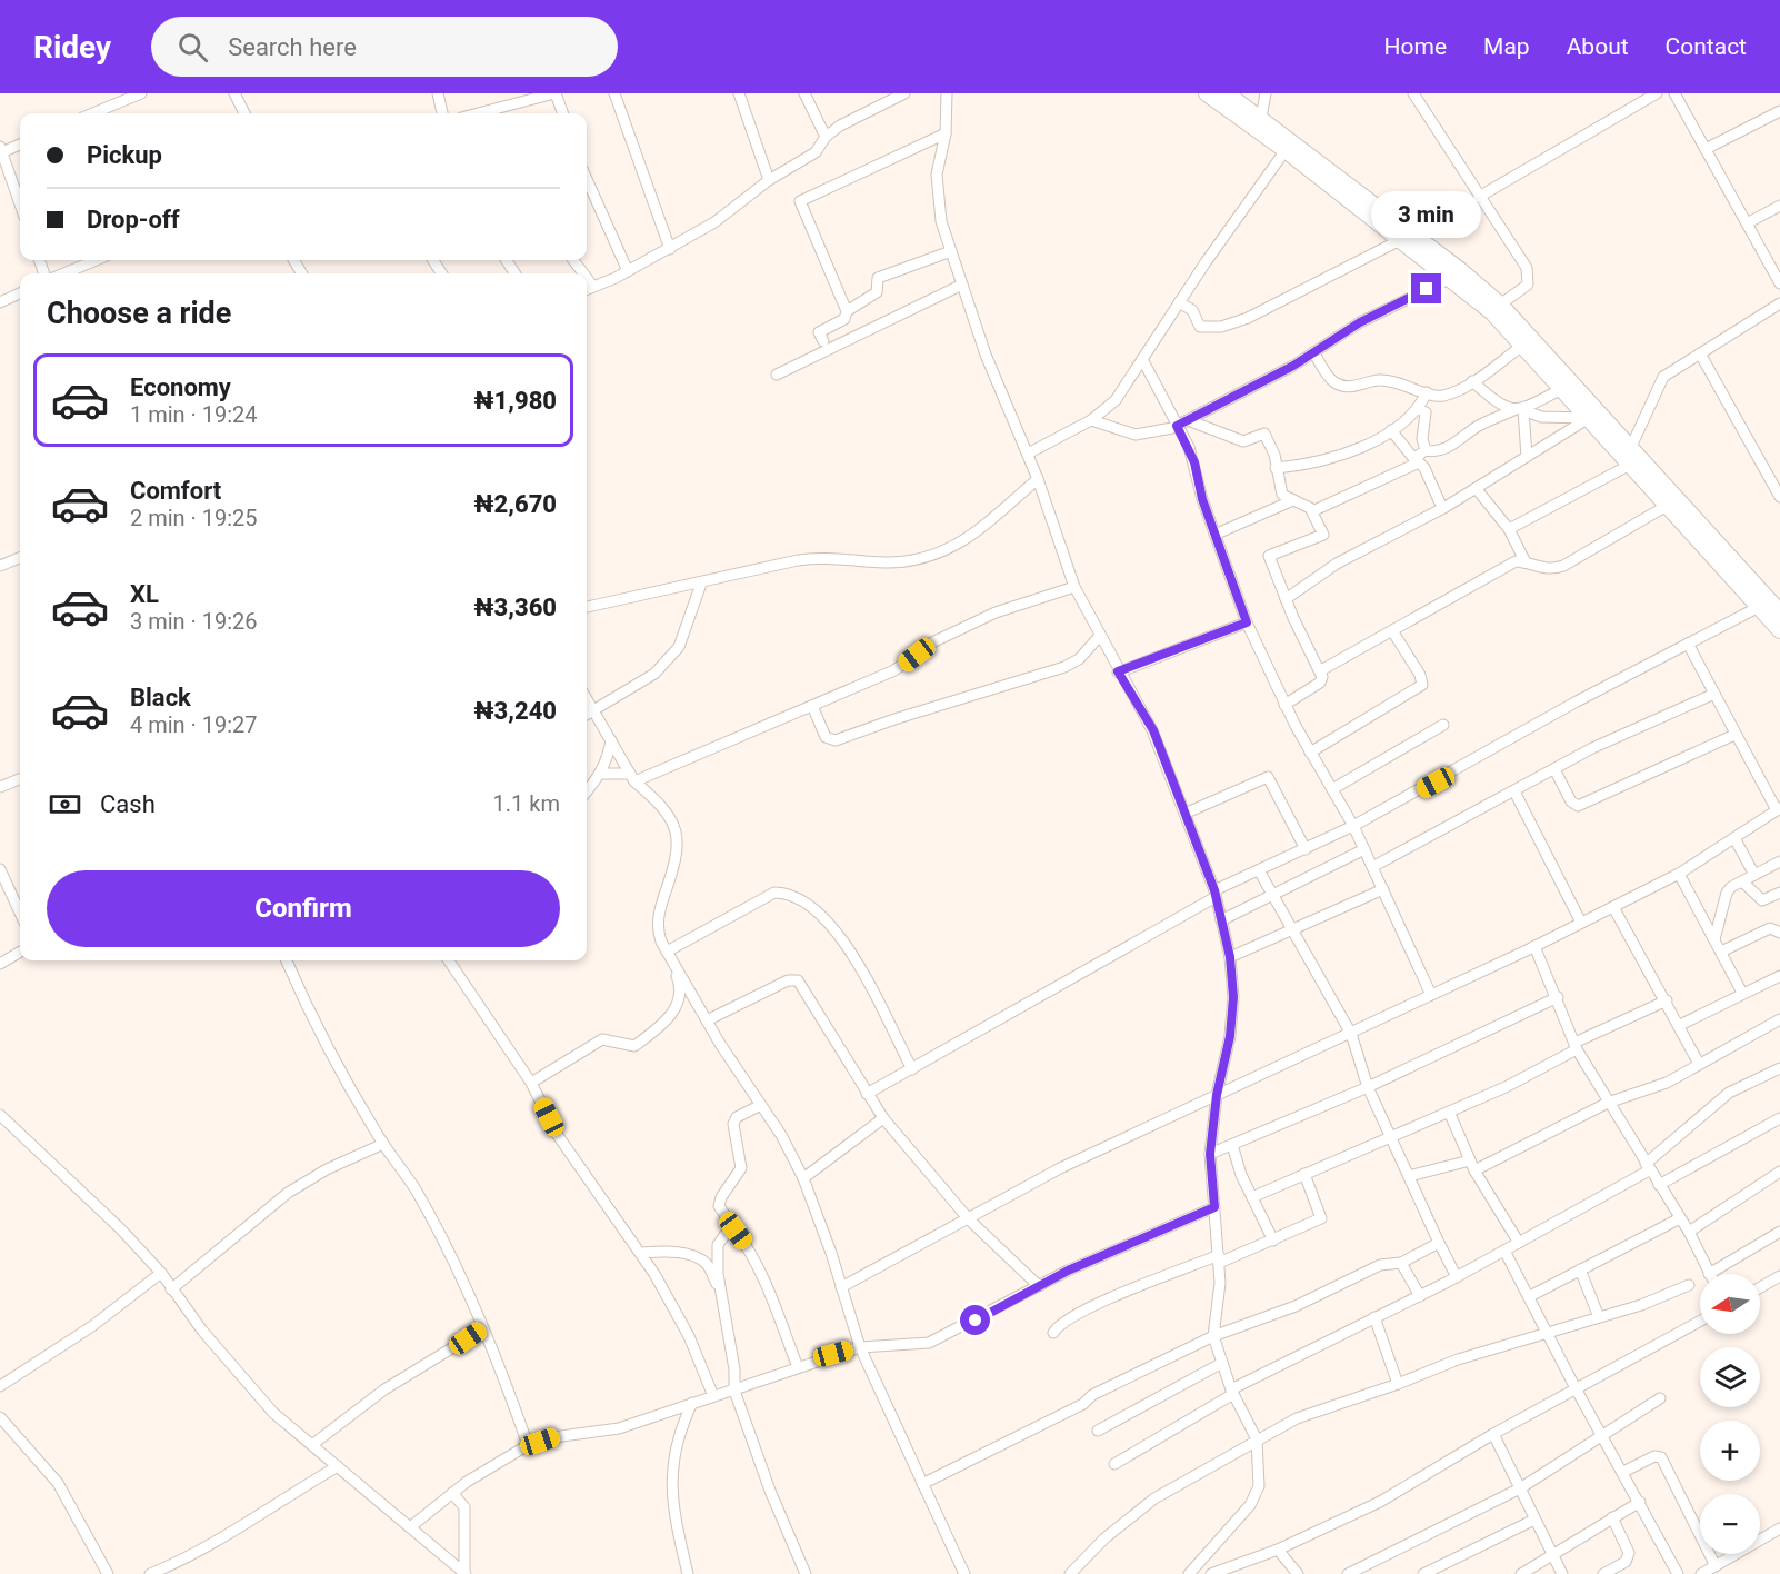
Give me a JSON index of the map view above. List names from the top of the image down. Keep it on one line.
{"north":"left","page":{"header":"Ridey","search":"Search here","nav":["Home","Map","About","Contact"],"banner":["Pickup","Drop-off"],"bubble":"3 min","heading":"Choose a ride","list":[{"name":"Economy","note":"1 min · 19:24","value":"₦1,980"},{"name":"Comfort","note":"2 min · 19:25","value":"₦2,670"},{"name":"XL","note":"3 min · 19:26","value":"₦3,360"},{"name":"Black","note":"4 min · 19:27","value":"₦3,240"}],"pay":["Cash","1.1 km"],"buttons":"Confirm","map_buttons":["+","−"]}}
